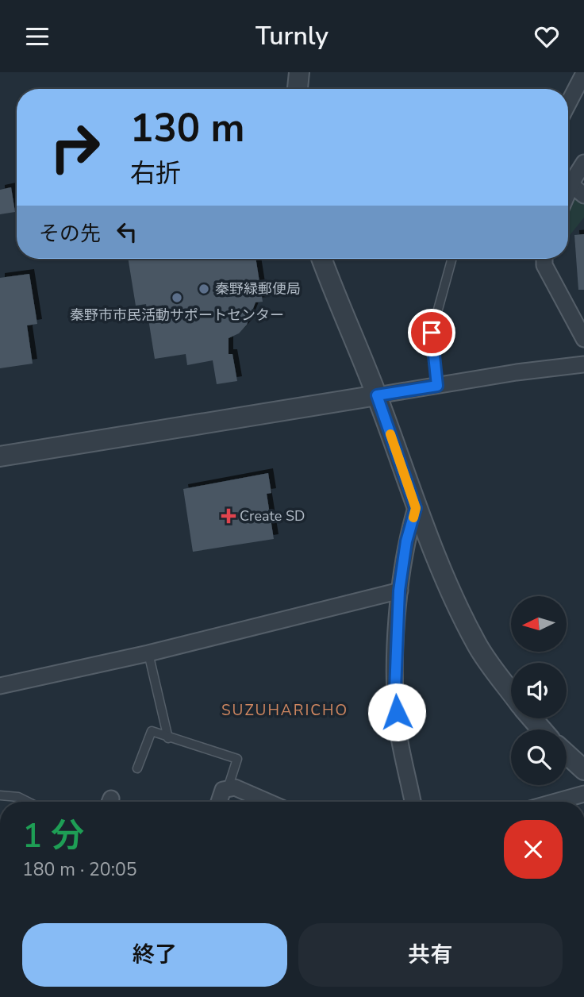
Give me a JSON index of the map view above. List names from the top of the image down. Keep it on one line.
{"districts":["SUZUHARICHO"],"places":{"other":["秦野緑郵便局","秦野市市民活動サポートセンター"],"health":["Create SD"]},"north":"left","page":{"header":"Turnly","turn":["130 m","右折"],"then":"その先","heading":["1 分","180 m · 20:05"],"buttons":["終了","共有"]}}
